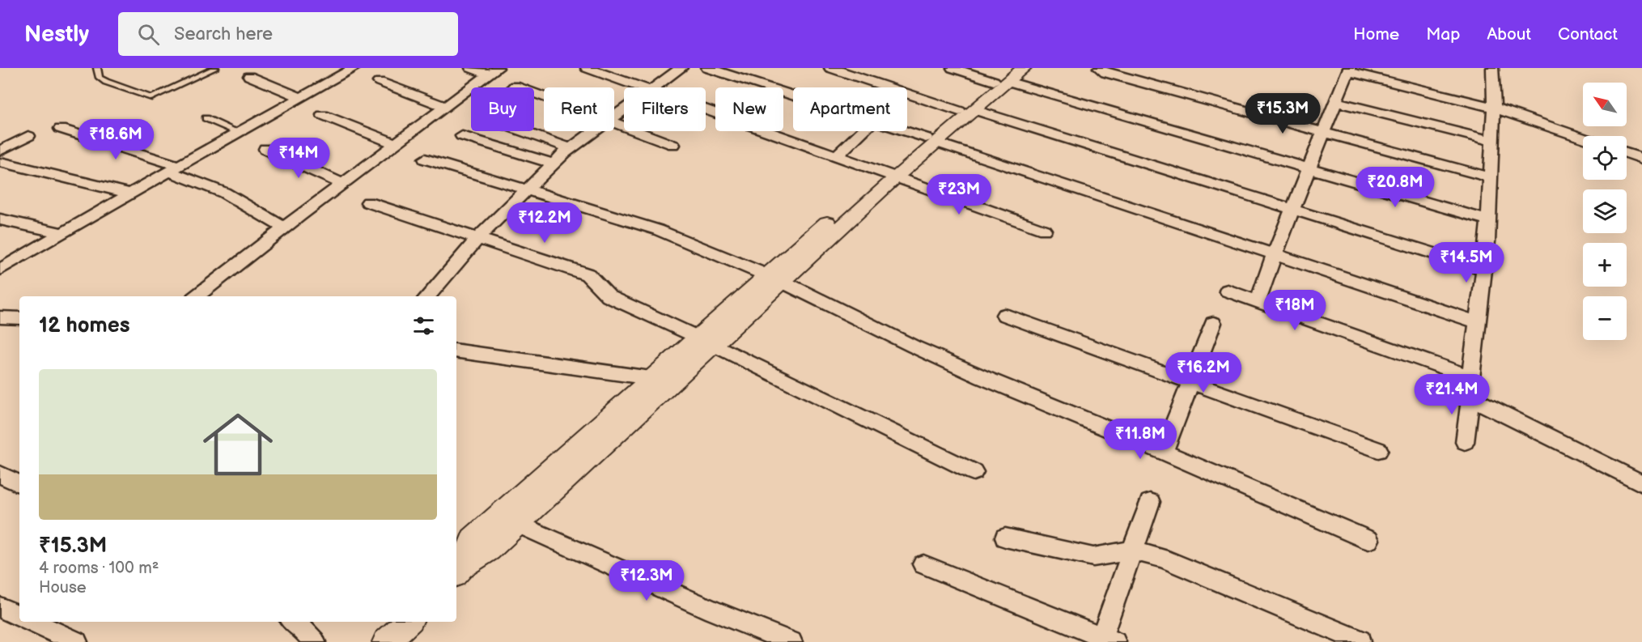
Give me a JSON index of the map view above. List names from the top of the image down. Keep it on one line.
{"north":"top left","page":{"header":"Nestly","search":"Search here","nav":["Home","Map","About","Contact"],"map_buttons":["+","−"],"chip":["Buy","Rent","Filters","New","Apartment"],"price":["₹15.3M","₹18.6M","₹14M","₹20.8M","₹23M","₹12.2M","₹14.5M","₹18M","₹16.2M","₹21.4M","₹11.8M","₹12.3M"],"heading":"12 homes","list":[{"name":"₹15.3M","note":"4 rooms · 100 m² · House"}]}}
